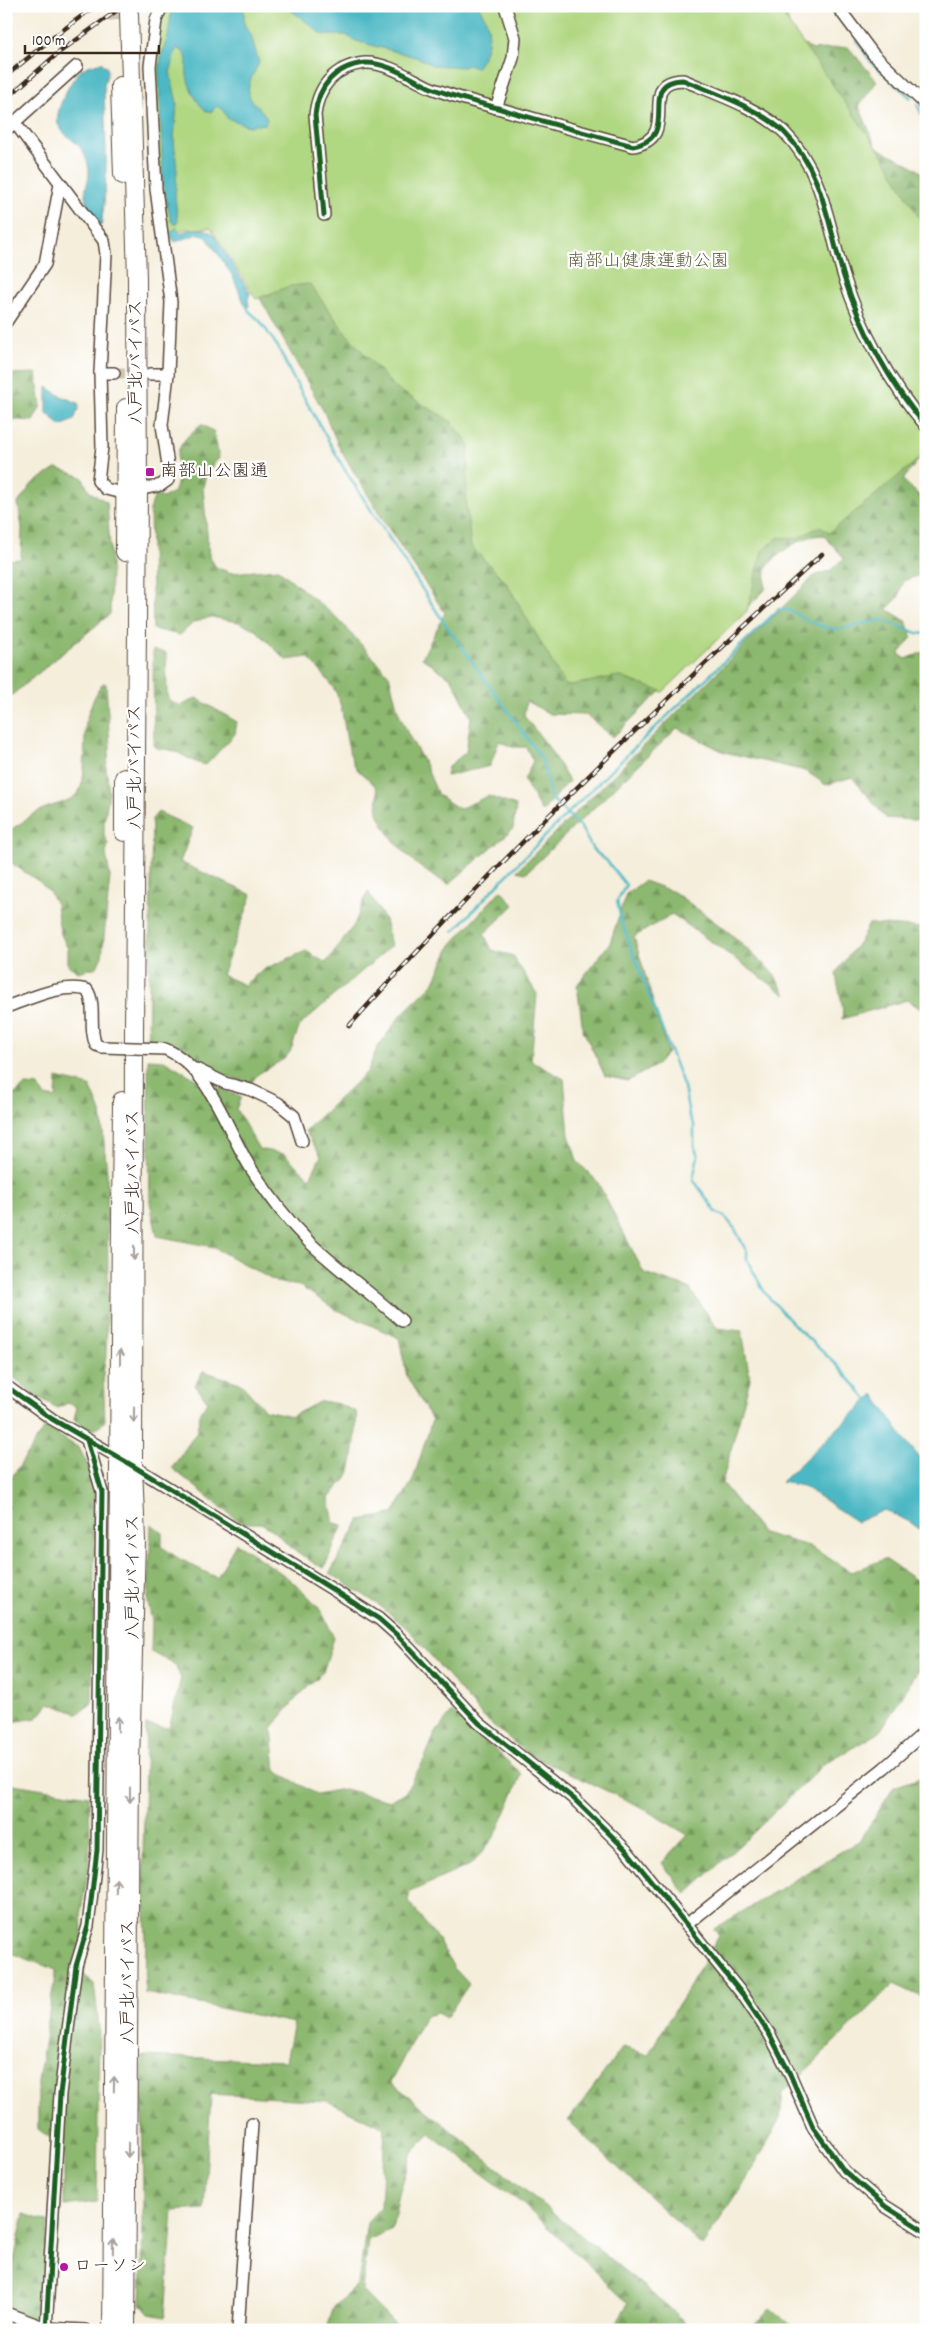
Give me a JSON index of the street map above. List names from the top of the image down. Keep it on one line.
{"streets":{"highway":["八戸北バイパス"]},"parks":["南部山健康運動公園"],"places":{"transit":["南部山公園通"],"other":["ローソン"]},"scale_bar":"100 m"}
